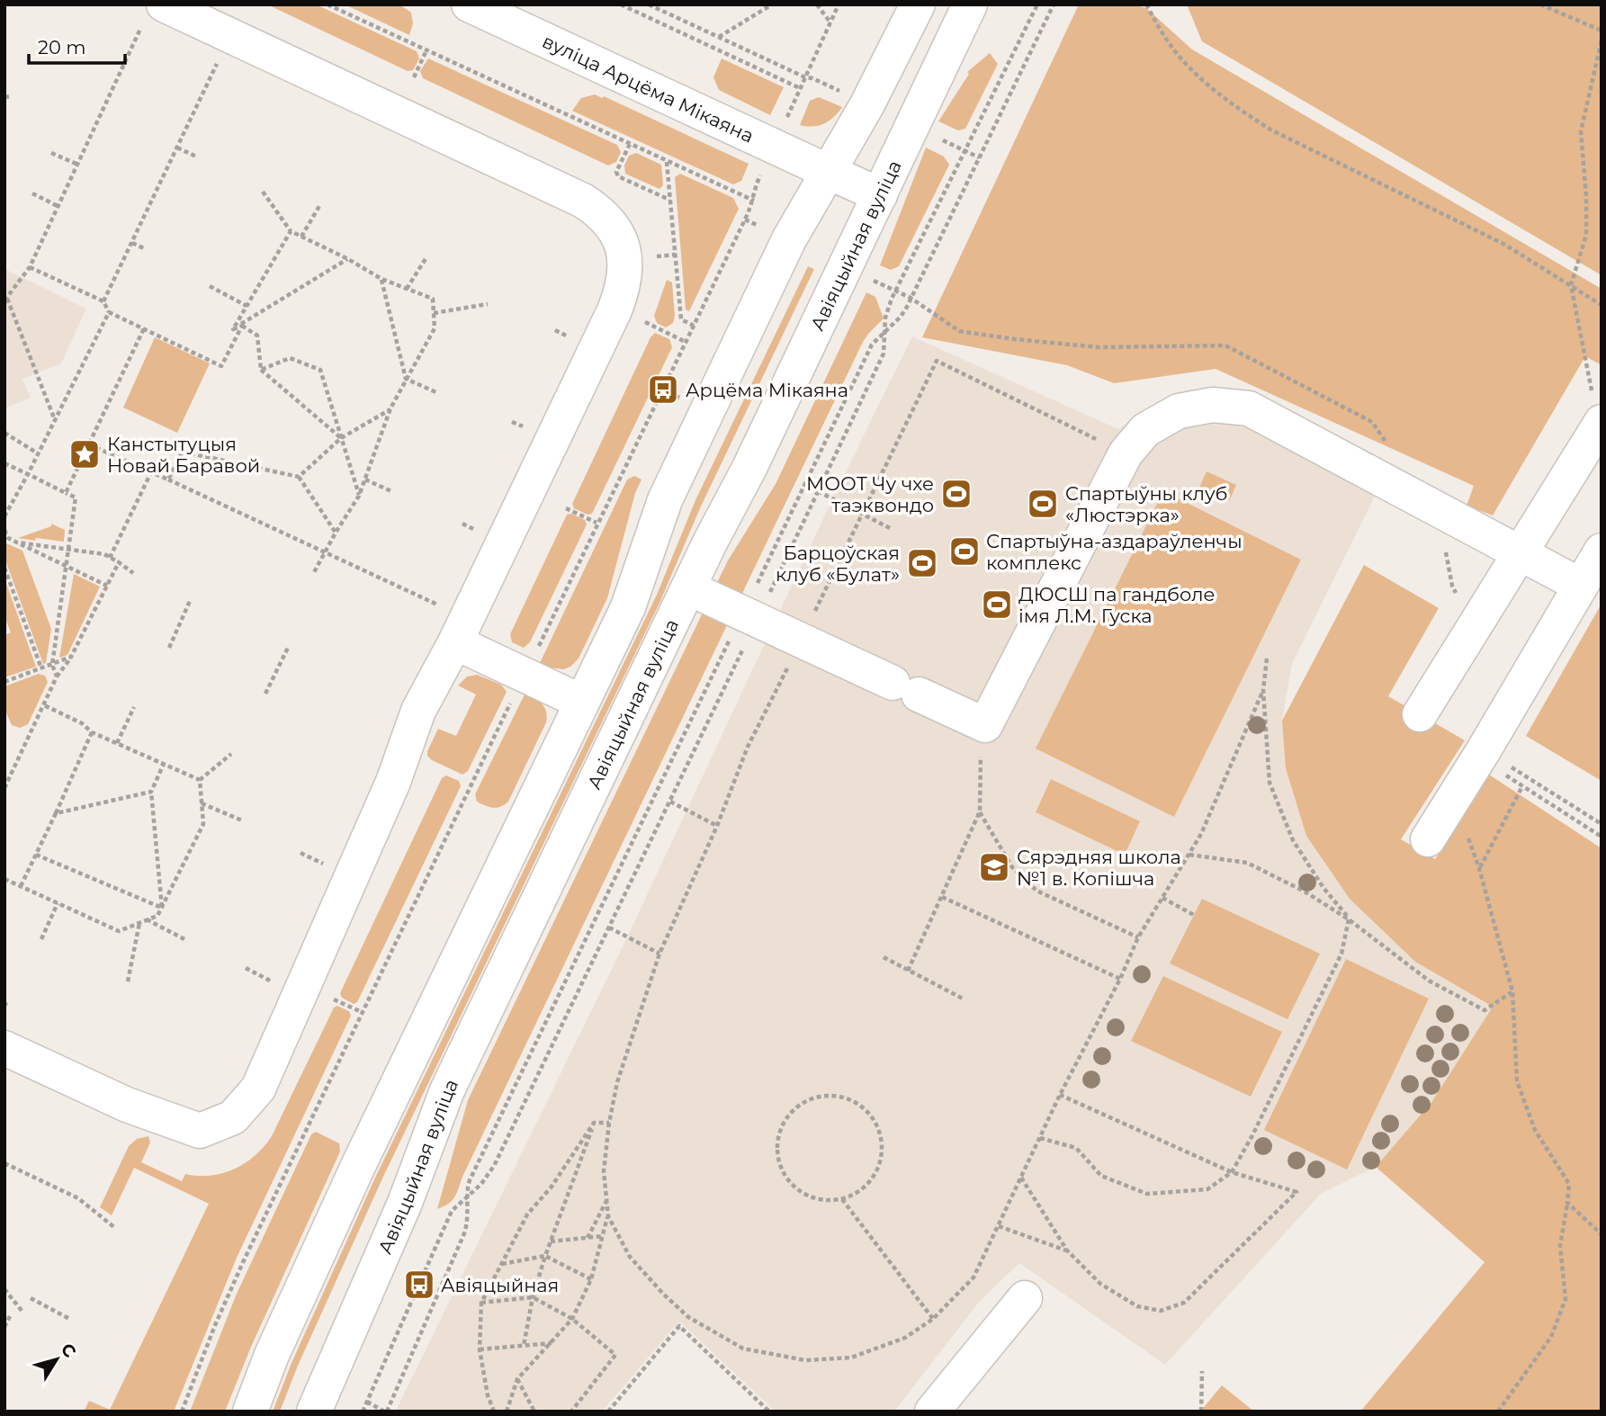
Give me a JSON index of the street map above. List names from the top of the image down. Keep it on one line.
{"streets":{"main road":["вуліца Арцёма Мікаяна","Авіяцыйная вуліца"]},"crossings":[["вуліца Арцёма Мікаяна","Авіяцыйная вуліца"]],"places":{"bus stop":["Арцёма Мікаяна","Авіяцыйная"],"place":["Канстытуцыя Новай Баравой"],"sports":["МООТ Чу чхе таэквондо","Cпартыўны клуб «Люстэрка»","Спартыўна-аздараўленчы комплекс","Барцоўская клуб «Булат»","ДЮСШ па гандболе імя Л.М. Гуска"],"school or university":["Сярэдняя школа №1 в. Копішча"]},"scale_bar":"20 m","north":"top right"}
